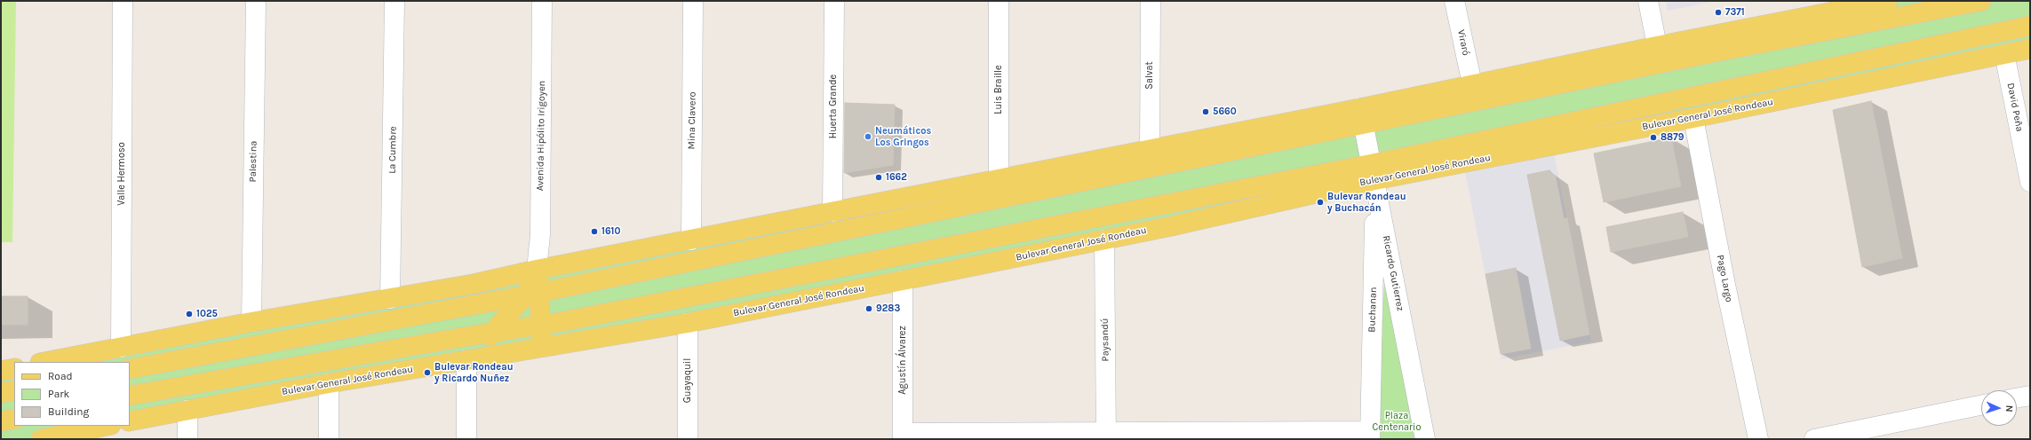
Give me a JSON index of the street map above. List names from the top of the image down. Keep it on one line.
{"streets":{"main road":["Bulevar General José Rondeau"],"street":["Viraró","Salvat","Luis Braille","Huerta Grande","David Peña","Mina Clavero","Avenida Hipólito Irigoyen","La Cumbre","Palestina","Valle Hermoso","Ricardo Gutierrez","Pago Largo","Buchanan","Paysandú","Agustín Álvarez","Guayaquil"]},"crossings":[["David Peña","Bulevar General José Rondeau"],["Bulevar General José Rondeau","Ricardo Gutierrez"],["Bulevar General José Rondeau","Pago Largo"],["Bulevar General José Rondeau","Paysandú"],["Bulevar General José Rondeau","Agustín Álvarez"],["Bulevar General José Rondeau","Guayaquil"],["Ricardo Gutierrez","Buchanan"]],"parks":["Plaza Centenario"],"places":["7371","5660","Neumáticos Los Gringos","8879","1662","Bulevar Rondeau y Buchacán","1610","9283","1025","Bulevar Rondeau y Ricardo Nuñez"],"legend":["Road","Park","Building"],"north":"right"}
